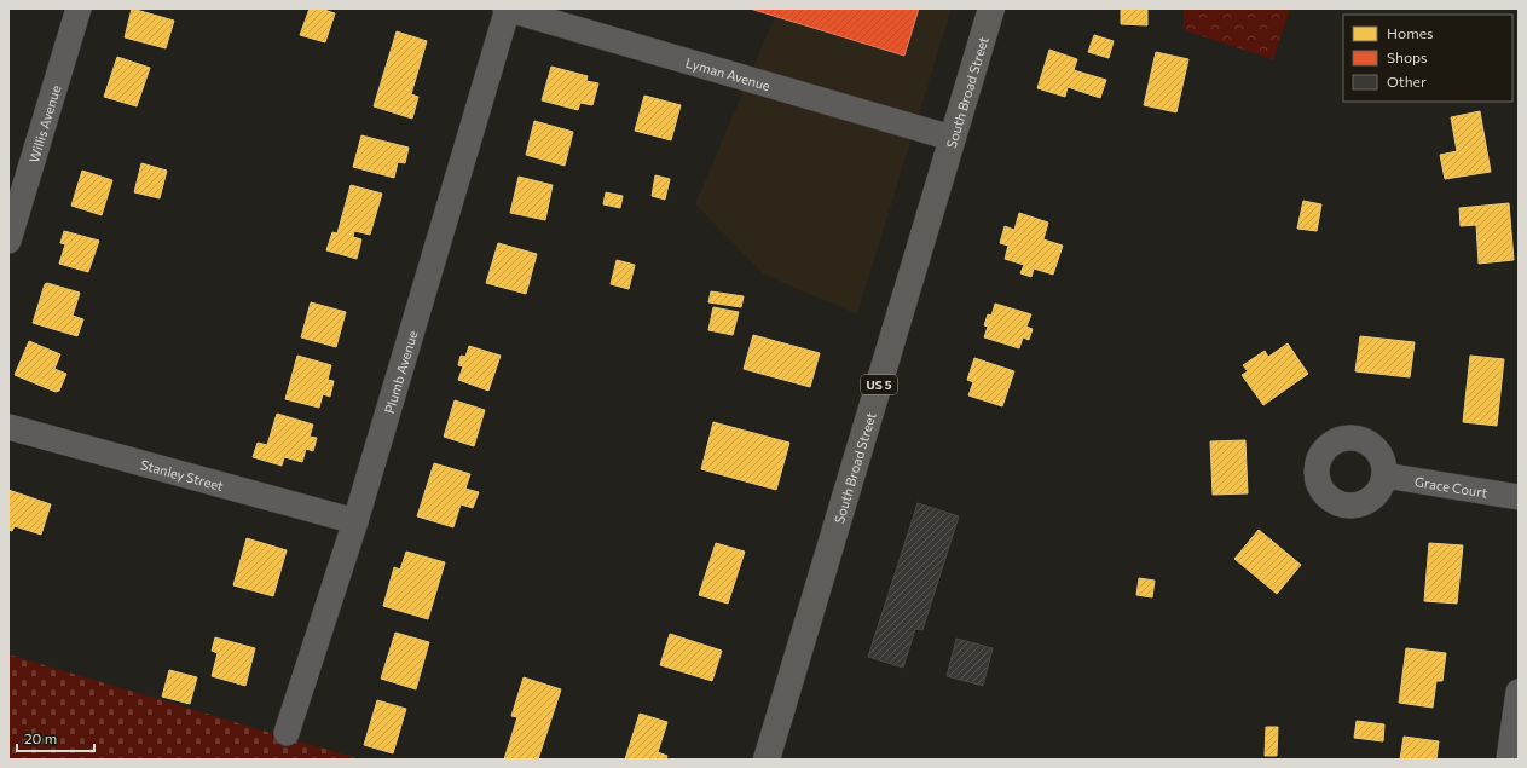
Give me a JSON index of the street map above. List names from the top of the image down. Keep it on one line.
{"streets":{"main road":["South Broad Street","US 5"],"street":["Lyman Avenue","Willis Avenue","Plumb Avenue","Stanley Street","Grace Court"]},"crossings":[["Lyman Avenue","South Broad Street"],["Lyman Avenue","Plumb Avenue"],["Plumb Avenue","Stanley Street"]],"legend":["Homes","Shops","Other"],"scale_bar":"20 m"}
